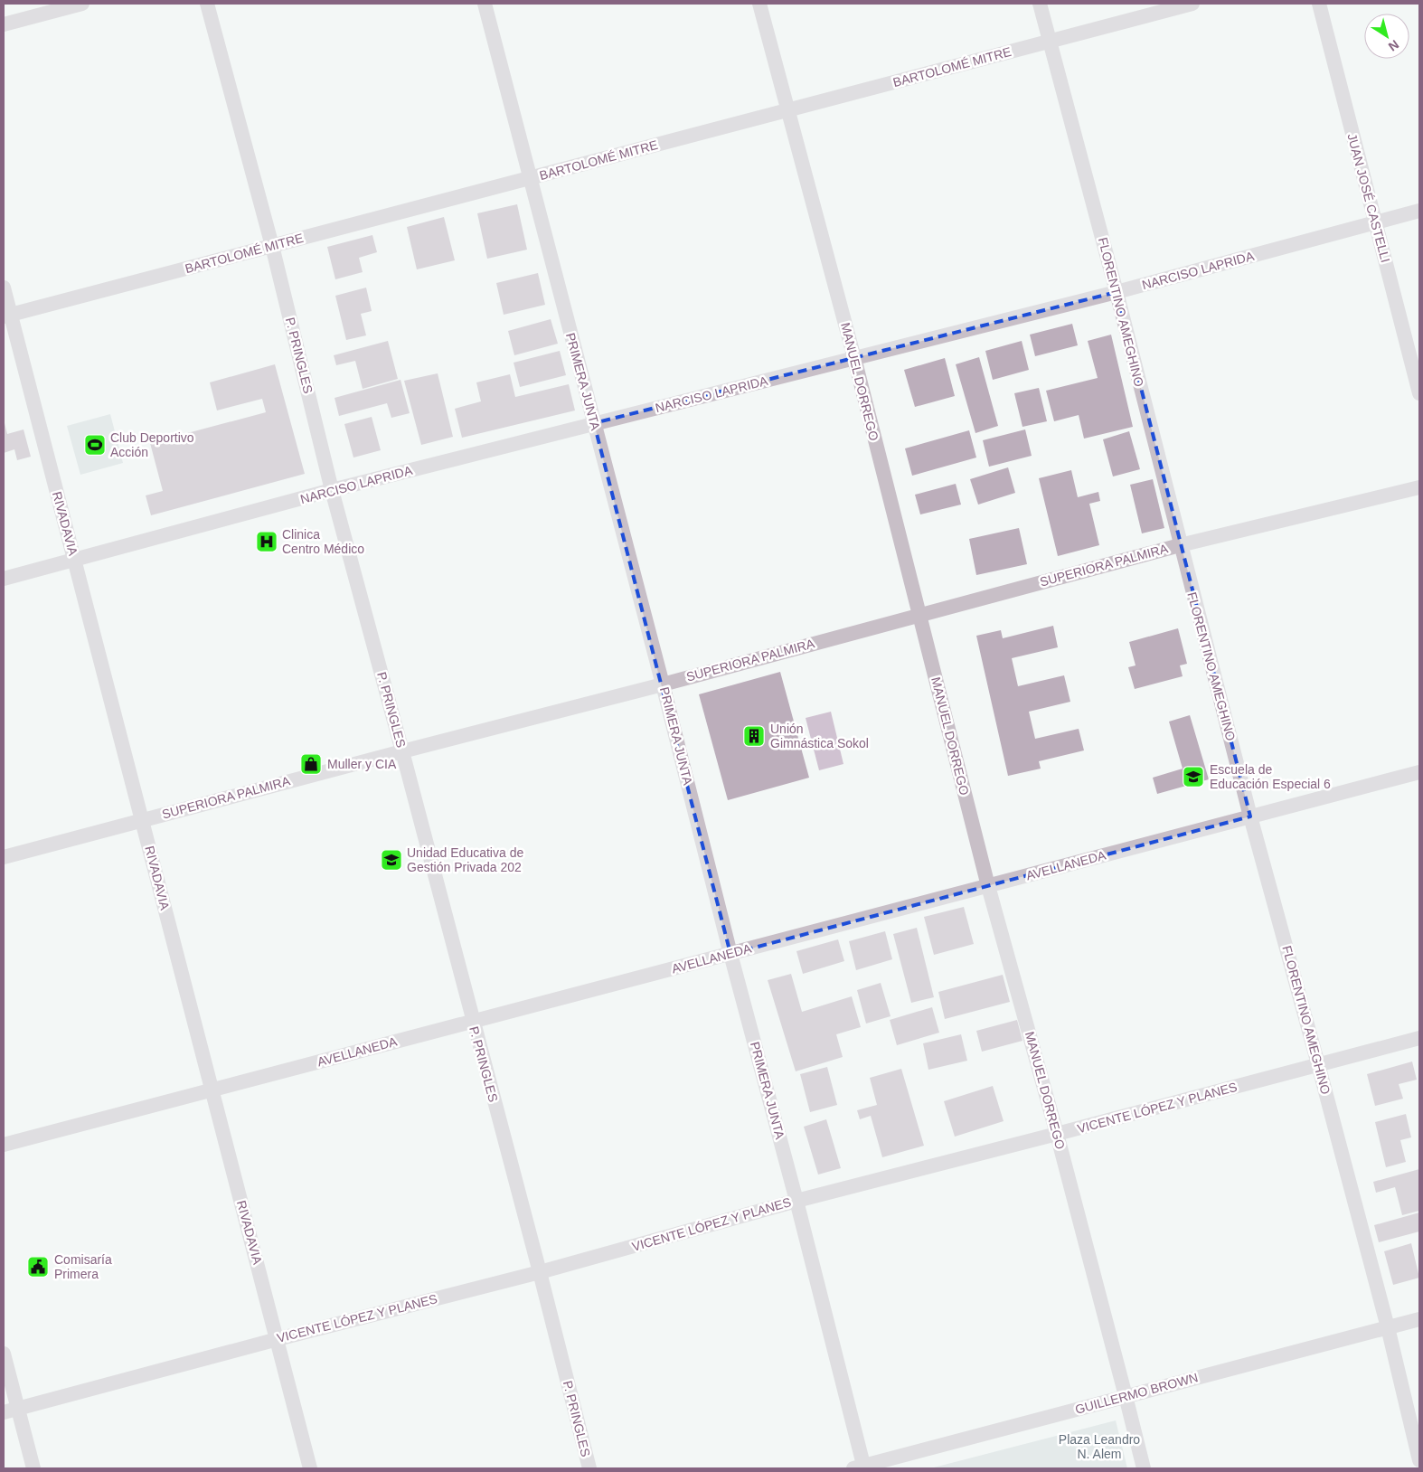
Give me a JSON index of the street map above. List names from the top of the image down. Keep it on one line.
{"streets":{"street":["BARTOLOMÉ MITRE","JUAN JOSÉ CASTELLI","NARCISO LAPRIDA","FLORENTINO AMEGHINO","P. PRINGLES","PRIMERA JUNTA","MANUEL DORREGO","RIVADAVIA","SUPERIORA PALMIRA","AVELLANEDA","VICENTE LÓPEZ Y PLANES","GUILLERMO BROWN"]},"crossings":[["BARTOLOMÉ MITRE","FLORENTINO AMEGHINO"],["BARTOLOMÉ MITRE","P. PRINGLES"],["BARTOLOMÉ MITRE","PRIMERA JUNTA"],["BARTOLOMÉ MITRE","MANUEL DORREGO"],["BARTOLOMÉ MITRE","RIVADAVIA"],["JUAN JOSÉ CASTELLI","NARCISO LAPRIDA"],["NARCISO LAPRIDA","FLORENTINO AMEGHINO"],["NARCISO LAPRIDA","P. PRINGLES"],["NARCISO LAPRIDA","PRIMERA JUNTA"],["NARCISO LAPRIDA","MANUEL DORREGO"],["NARCISO LAPRIDA","RIVADAVIA"],["FLORENTINO AMEGHINO","SUPERIORA PALMIRA"],["FLORENTINO AMEGHINO","AVELLANEDA"],["FLORENTINO AMEGHINO","VICENTE LÓPEZ Y PLANES"],["FLORENTINO AMEGHINO","GUILLERMO BROWN"],["P. PRINGLES","SUPERIORA PALMIRA"],["P. PRINGLES","AVELLANEDA"],["P. PRINGLES","VICENTE LÓPEZ Y PLANES"],["PRIMERA JUNTA","SUPERIORA PALMIRA"],["PRIMERA JUNTA","AVELLANEDA"],["PRIMERA JUNTA","VICENTE LÓPEZ Y PLANES"],["PRIMERA JUNTA","GUILLERMO BROWN"],["MANUEL DORREGO","SUPERIORA PALMIRA"],["MANUEL DORREGO","AVELLANEDA"],["MANUEL DORREGO","VICENTE LÓPEZ Y PLANES"],["MANUEL DORREGO","GUILLERMO BROWN"],["RIVADAVIA","SUPERIORA PALMIRA"],["RIVADAVIA","AVELLANEDA"],["RIVADAVIA","VICENTE LÓPEZ Y PLANES"]],"parks":["Plaza Leandro N. Alem"],"places":{"sports":["Club Deportivo Acción"],"hospital":["Clinica Centro Médico"],"building":["Unión Gimnástica Sokol"],"shop":["Muller y CIA"],"school or university":["Escuela de Educación Especial 6","Unidad Educativa de Gestión Privada 202"],"public building":["Comisaría Primera"]},"north":"bottom right"}
